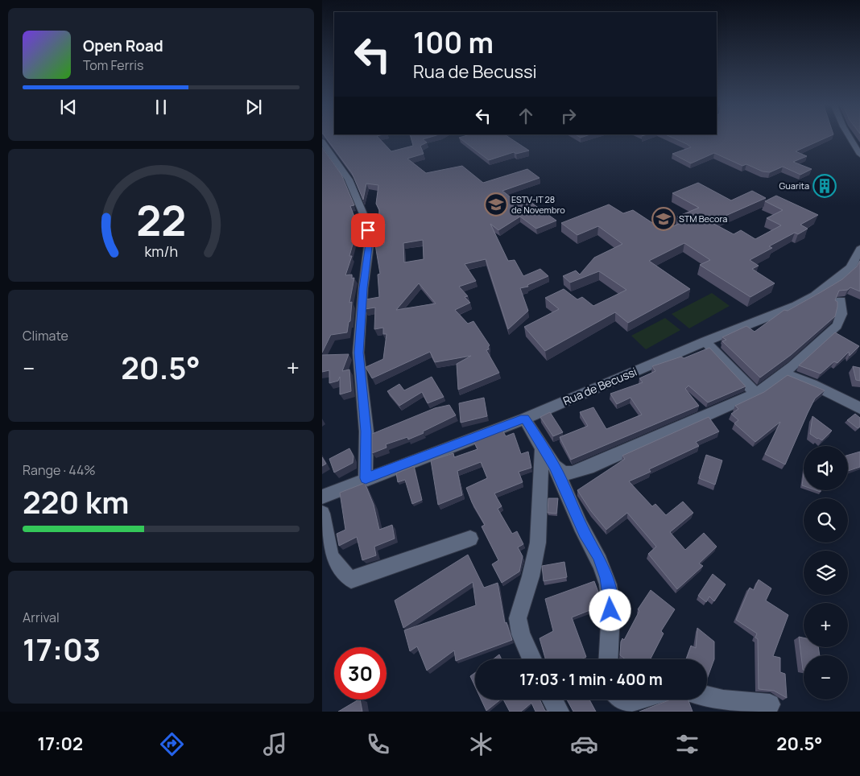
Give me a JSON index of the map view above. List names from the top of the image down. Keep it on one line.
{"streets":{"street":["Rua de Becussi"]},"places":{"building":["Guarita"],"school or university":["ESTV-IT 28 de Novembro","STM Becora"]},"page":{"turn":["100 m","Rua de Becussi"],"song":["Open Road","Tom Ferris"],"tile":["Climate",["Range · 44%","220 km"],["Arrival","17:03"]],"heat":["−","20.5°","+"],"map_buttons":["+","−"],"limit":"30","trip":"17:03 · 1 min · 400 m","tabs":["17:02","20.5°"],"gauge":["22","km/h"]}}
